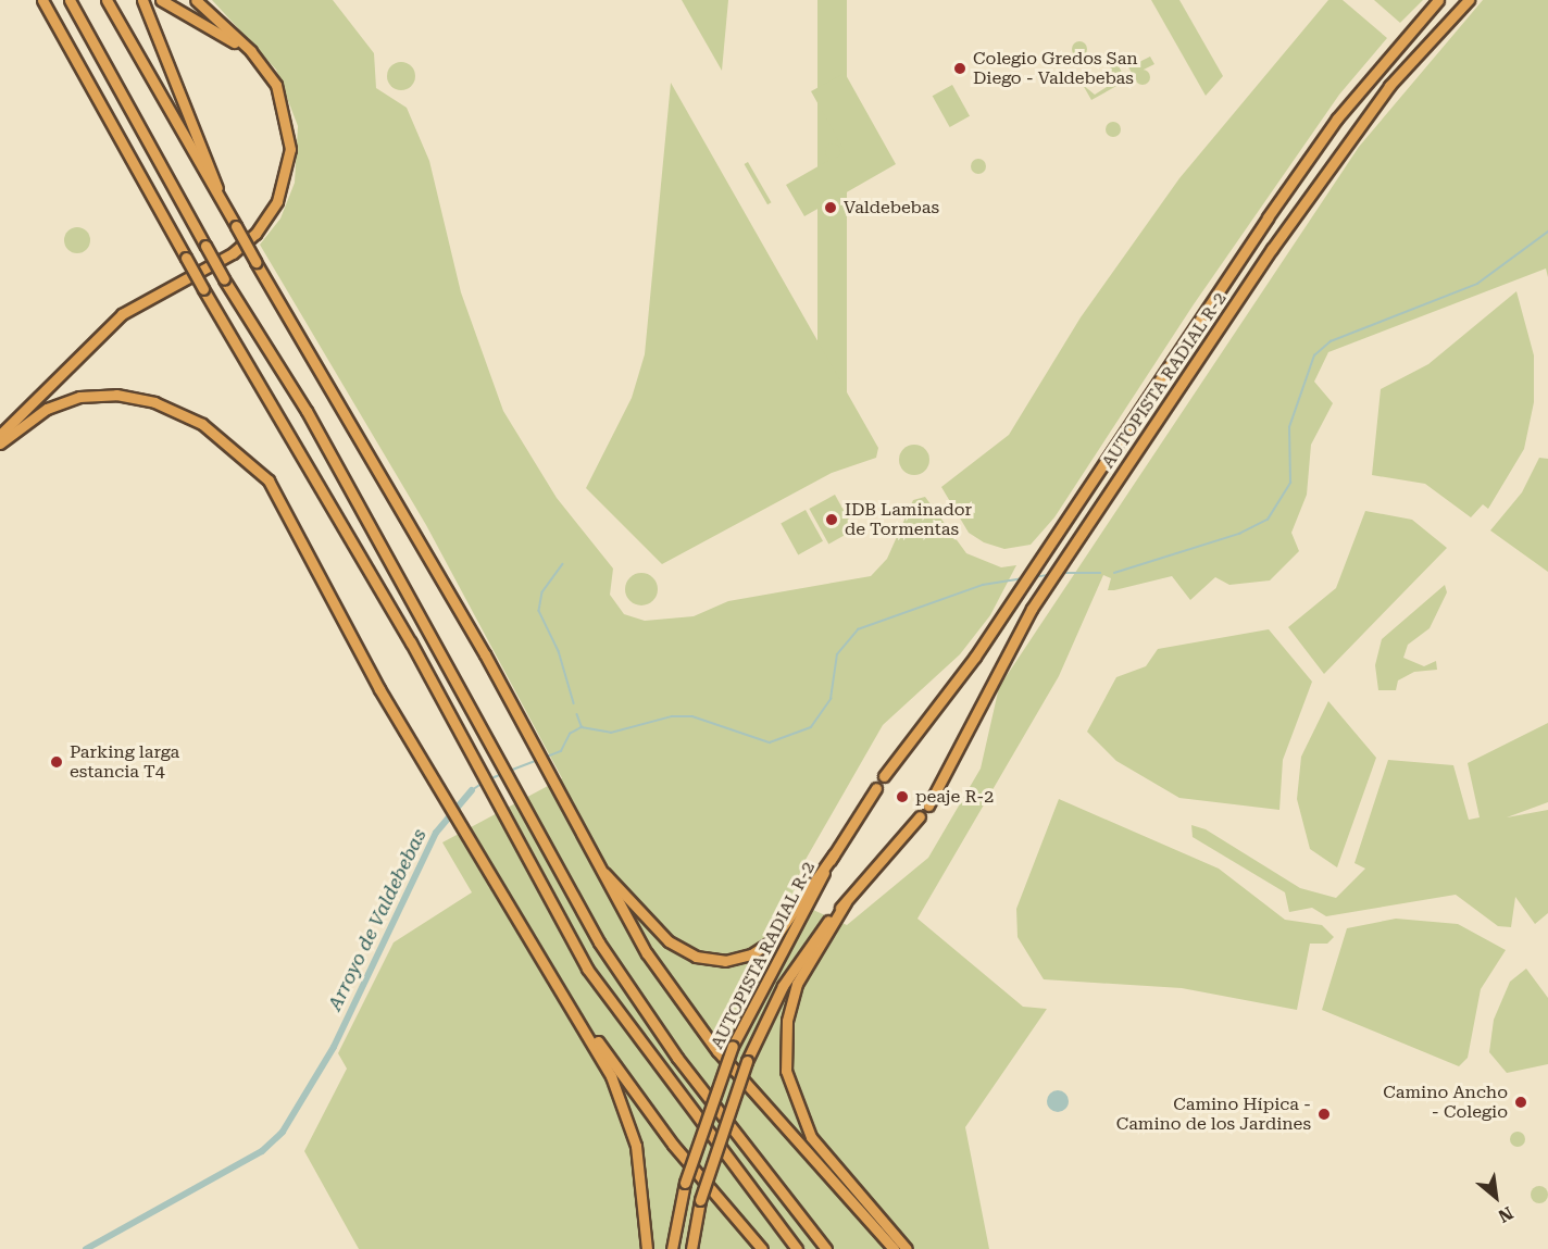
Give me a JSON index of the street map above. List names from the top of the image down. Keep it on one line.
{"streets":{"highway":["AUTOPISTA RADIAL R-2"]},"water":["Arroyo de Valdebebas"],"places":["Colegio Gredos San Diego - Valdebebas","Valdebebas","IDB Laminador de Tormentas","Parking larga estancia T4","peaje R-2","Camino Ancho - Colegio","Camino Hípica - Camino de los Jardines"],"north":"bottom right"}
